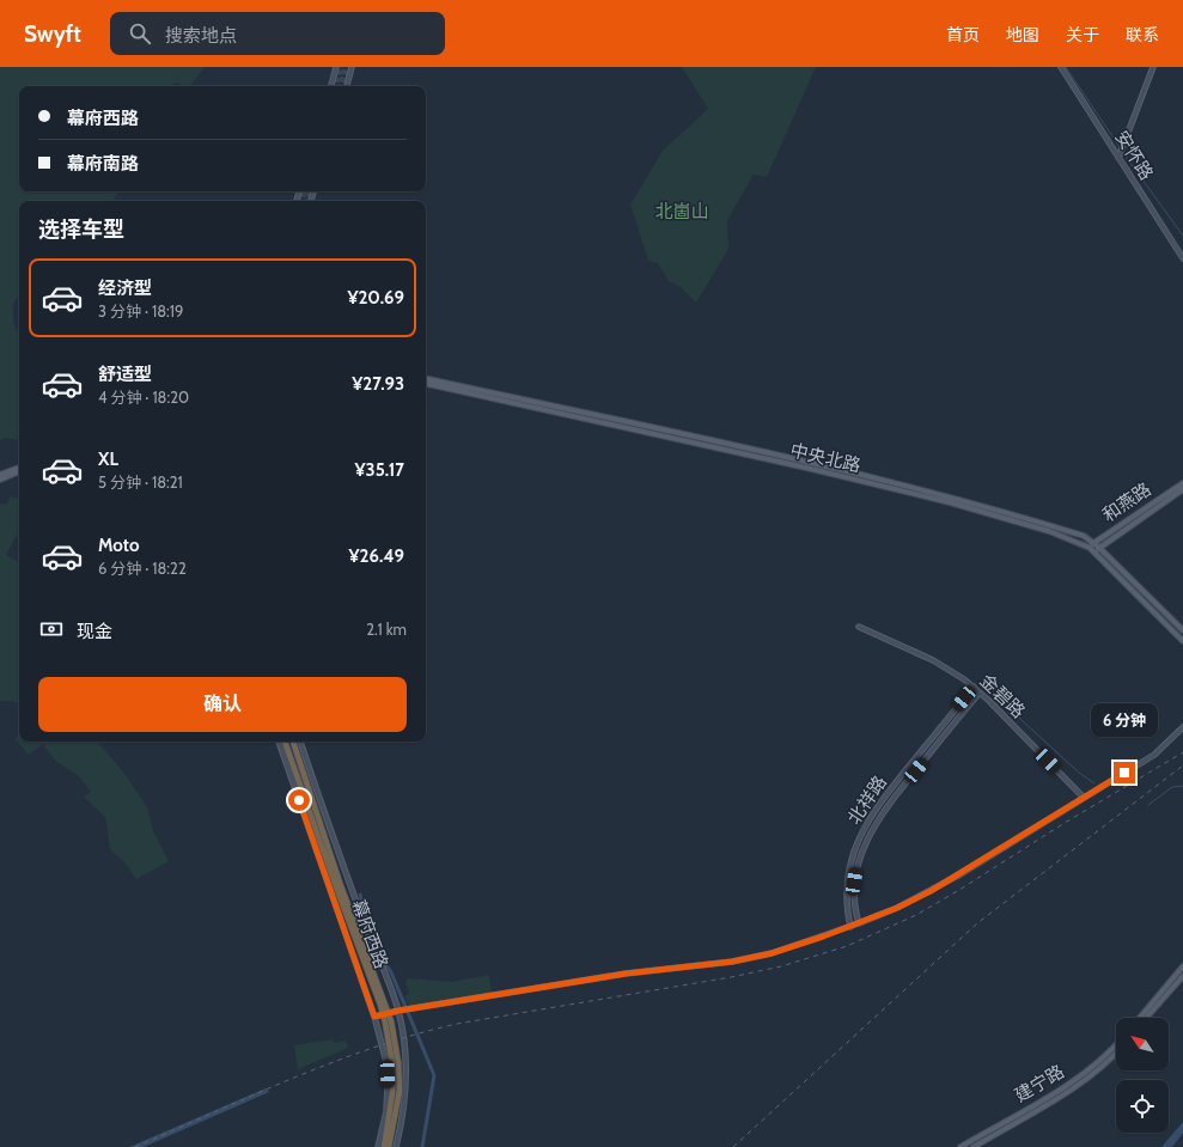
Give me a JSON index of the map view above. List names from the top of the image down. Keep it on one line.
{"streets":{"highway":["幕府西路"],"main road":["中央北路","和燕路","建宁路"],"street":["安怀路","金碧路","北祥路"]},"crossings":[["中央北路","和燕路"],["金碧路","北祥路"]],"parks":["北崮山"],"north":"top left","page":{"header":"Swyft","search":"搜索地点","nav":["首页","地图","关于","联系"],"banner":["幕府西路","幕府南路"],"heading":"选择车型","list":[{"name":"经济型","note":"3 分钟 · 18:19","value":"¥20.69"},{"name":"舒适型","note":"4 分钟 · 18:20","value":"¥27.93"},{"name":"XL","note":"5 分钟 · 18:21","value":"¥35.17"},{"name":"Moto","note":"6 分钟 · 18:22","value":"¥26.49"}],"pay":["现金","2.1 km"],"buttons":"确认","bubble":"6 分钟"}}
